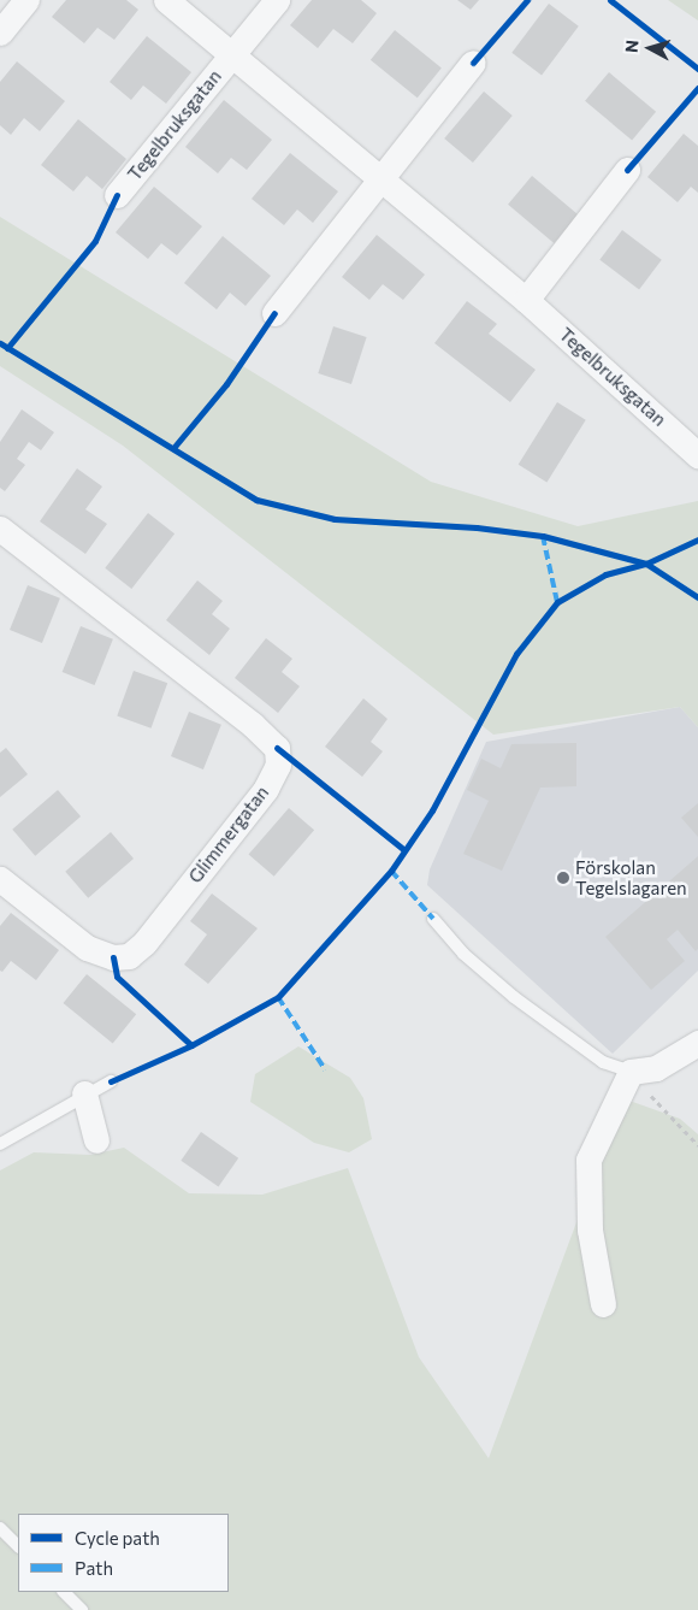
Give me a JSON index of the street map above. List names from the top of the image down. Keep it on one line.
{"streets":{"street":["Tegelbruksgatan","Glimmergatan"]},"places":["Förskolan Tegelslagaren"],"legend":["Cycle path","Path"],"north":"left"}
